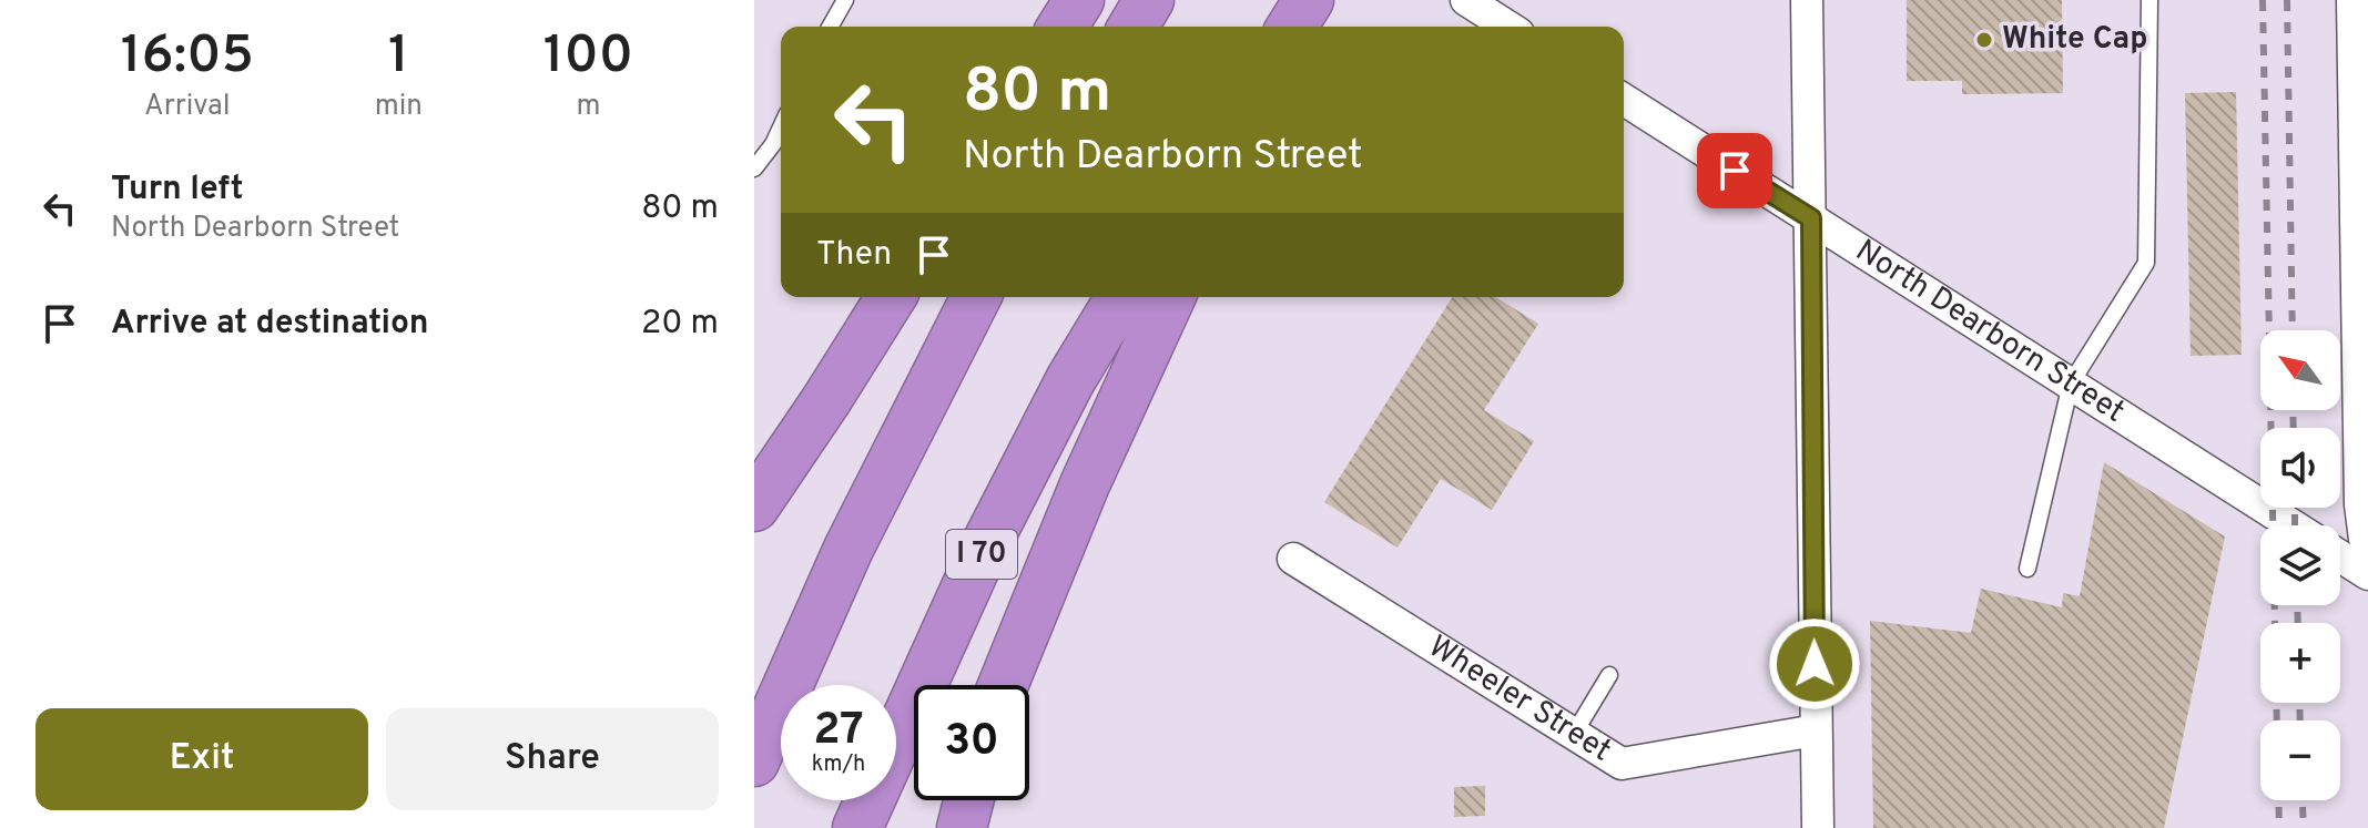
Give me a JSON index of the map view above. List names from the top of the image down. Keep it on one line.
{"streets":{"highway":["I 70"],"street":["North Dearborn Street","Wheeler Street"]},"places":["White Cap"],"north":"top left","page":{"eta":["16:05","Arrival","1","min","100","m"],"turn":["80 m","North Dearborn Street"],"list":[{"name":"Turn left","note":"North Dearborn Street","value":"80 m"},{"name":"Arrive at destination","value":"20 m"}],"then":"Then","map_buttons":["+","−"],"speed":"27 km/h","limit":"30","buttons":["Exit","Share"]}}
